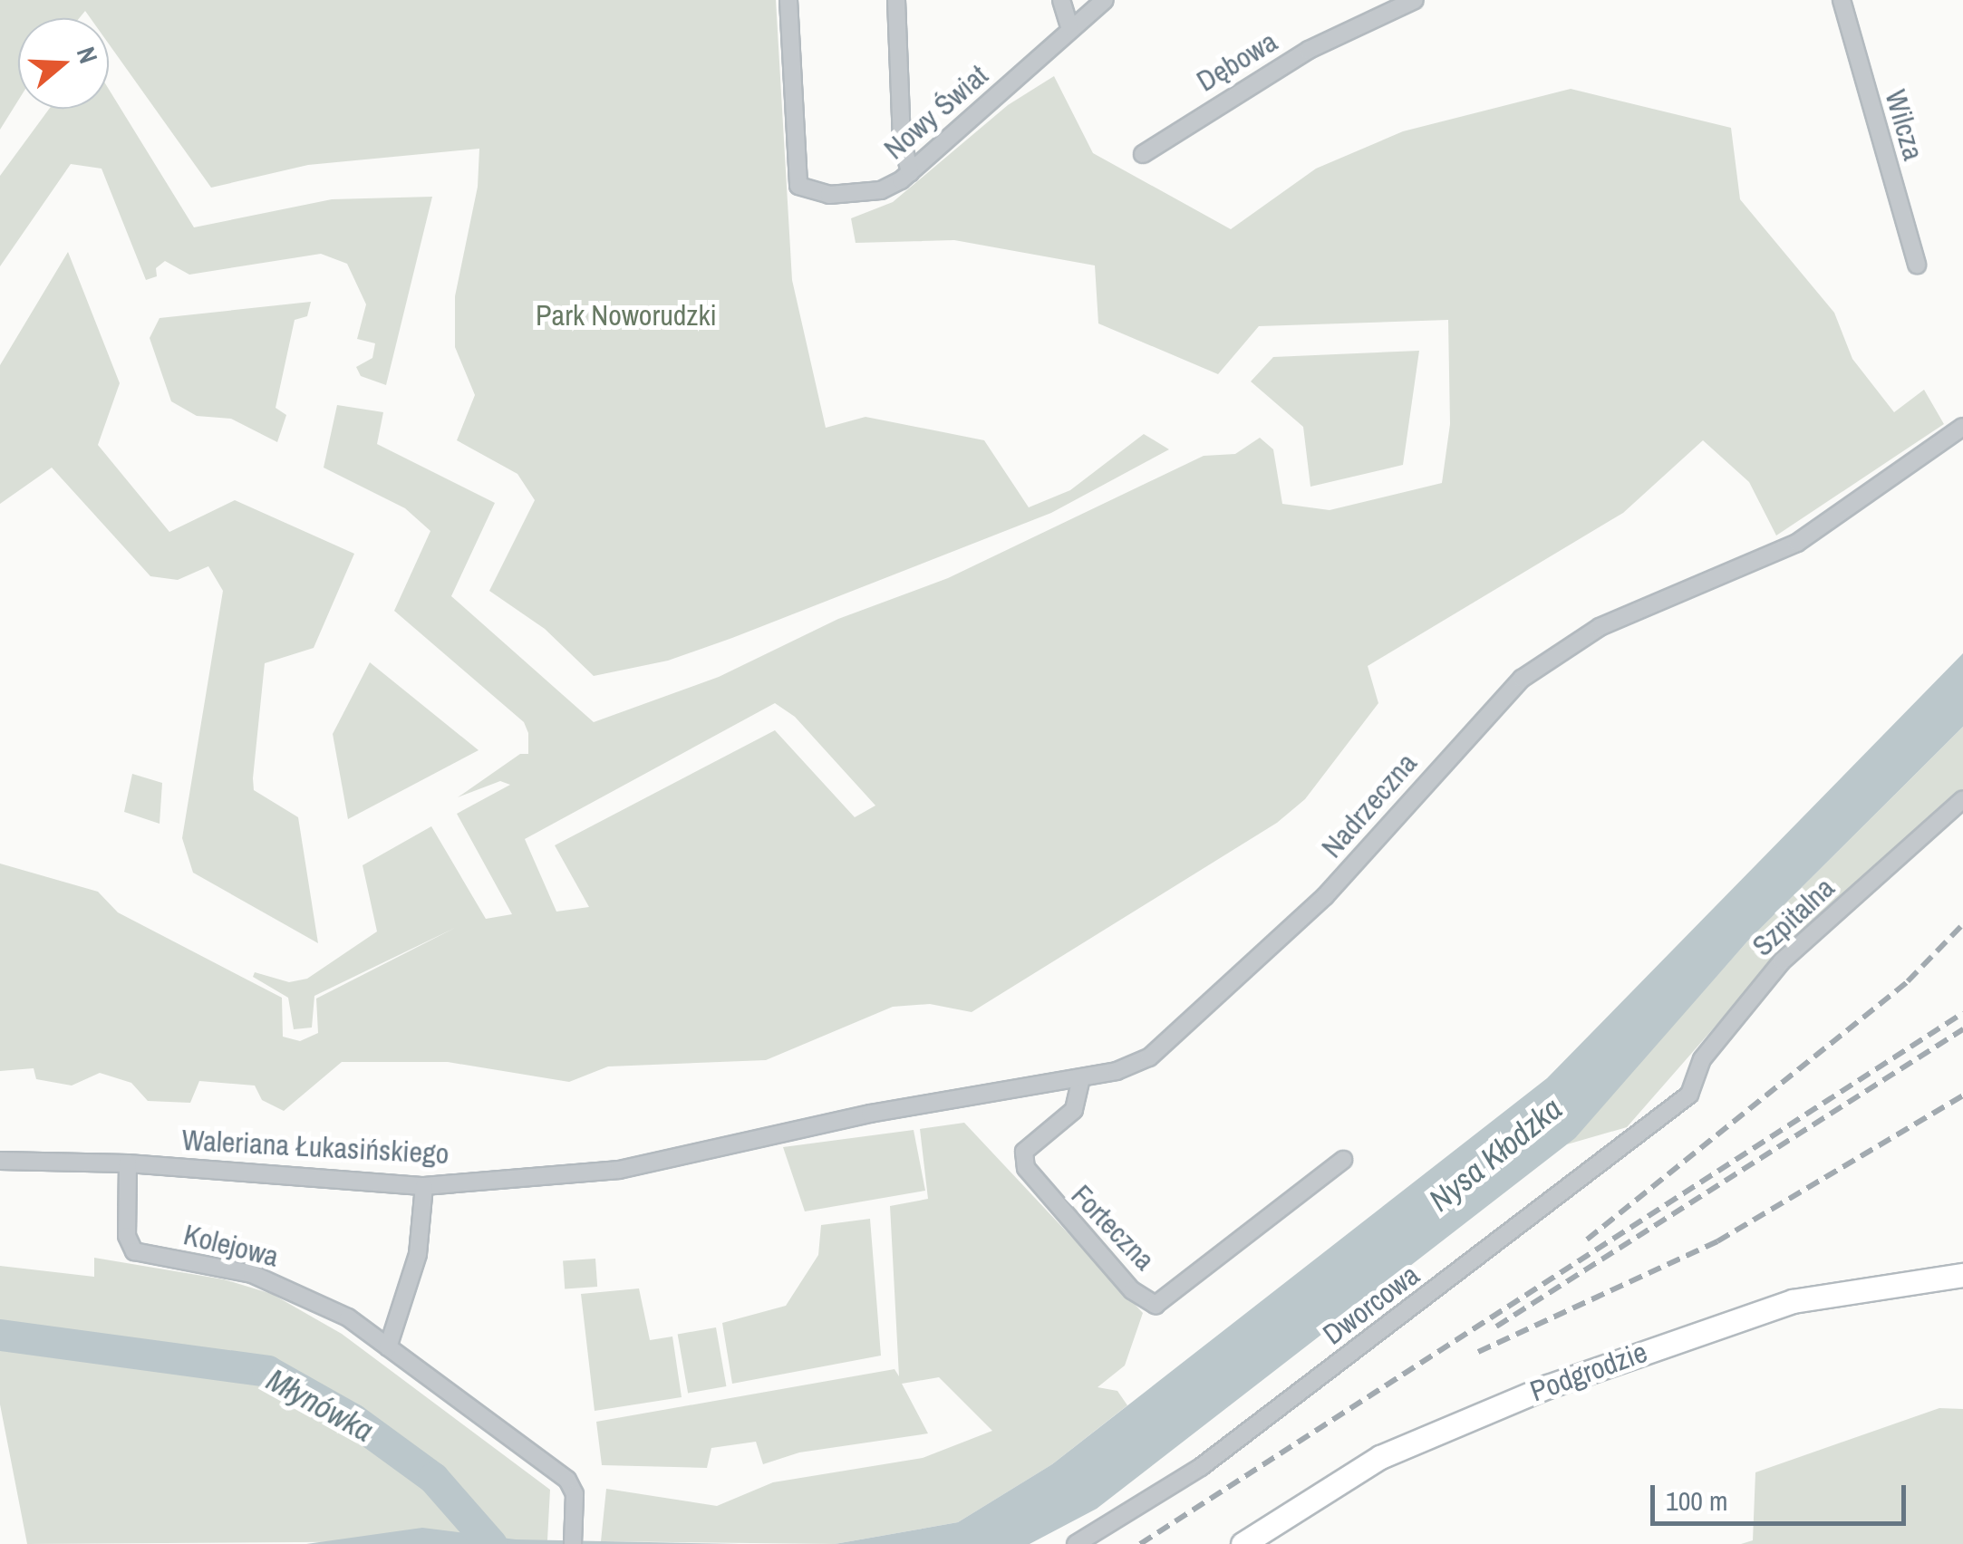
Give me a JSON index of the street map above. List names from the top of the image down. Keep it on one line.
{"streets":{"main road":["Podgrodzie"],"street":["Dębowa","Nowy Świat","Wilcza","Nadrzeczna","Szpitalna","Waleriana Łukasińskiego","Forteczna","Kolejowa","Dworcowa"]},"crossings":[["Nadrzeczna","Waleriana Łukasińskiego"],["Nadrzeczna","Forteczna"],["Szpitalna","Dworcowa"],["Waleriana Łukasińskiego","Kolejowa"]],"water":["Nysa Kłodzka","Młynówka"],"parks":["Park Noworudzki"],"scale_bar":"100 m","north":"right"}
